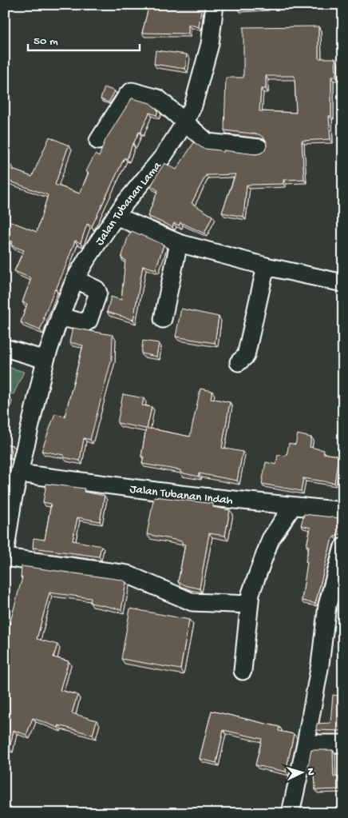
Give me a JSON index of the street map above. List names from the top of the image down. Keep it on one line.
{"streets":{"street":["Jalan Tubanan Lama","Jalan Tubanan Indah"]},"scale_bar":"50 m","north":"right"}
